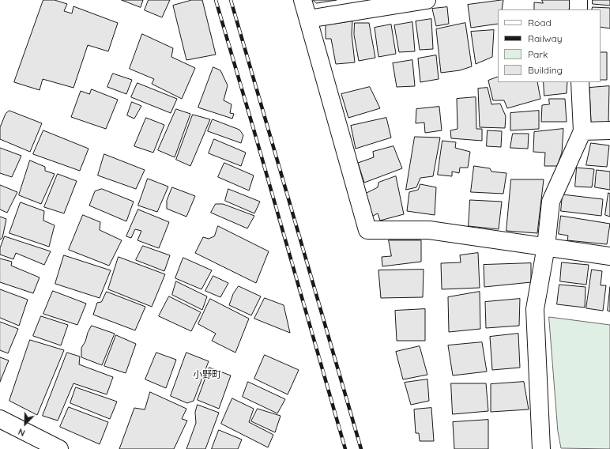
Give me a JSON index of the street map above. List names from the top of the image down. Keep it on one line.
{"districts":["小野町"],"legend":["Road","Railway","Park","Building"],"north":"bottom left"}
